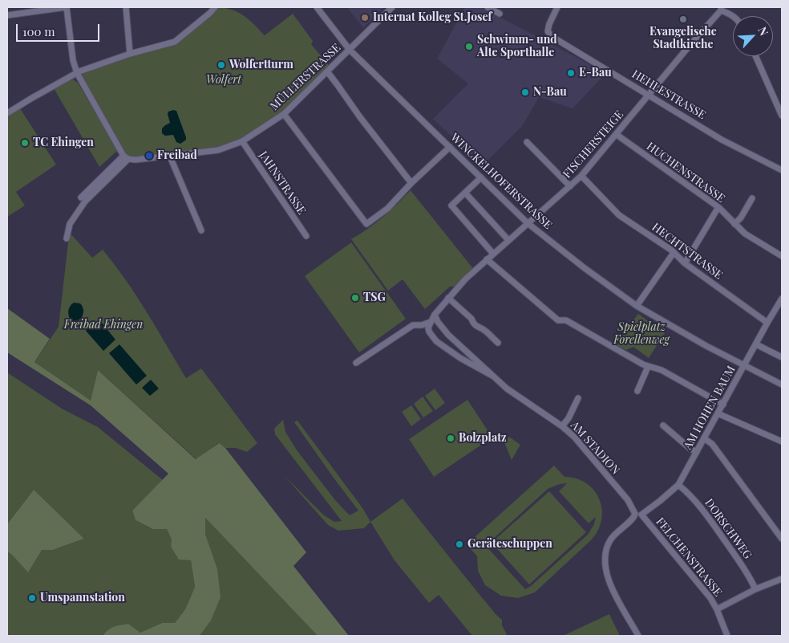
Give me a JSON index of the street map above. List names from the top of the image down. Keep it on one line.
{"streets":{"street":["MÜLLERSTRASSE","HEHLESTRASSE","FISCHERSTEIGE","HUCHENSTRASSE","WINCKELHOFERSTRASSE","JAHNSTRASSE","HECHTSTRASSE","AM HOHEN BAUM","AM STADION","DORSCHWEG","FELCHENSTRASSE"]},"crossings":[["MÜLLERSTRASSE","WINCKELHOFERSTRASSE"],["MÜLLERSTRASSE","JAHNSTRASSE"],["HEHLESTRASSE","FISCHERSTEIGE"],["FISCHERSTEIGE","HUCHENSTRASSE"],["FISCHERSTEIGE","WINCKELHOFERSTRASSE"],["FISCHERSTEIGE","HECHTSTRASSE"],["FISCHERSTEIGE","AM STADION"],["WINCKELHOFERSTRASSE","AM HOHEN BAUM"],["HECHTSTRASSE","AM HOHEN BAUM"],["AM HOHEN BAUM","AM STADION"],["AM HOHEN BAUM","DORSCHWEG"],["AM HOHEN BAUM","FELCHENSTRASSE"],["AM STADION","FELCHENSTRASSE"]],"parks":["Wolfert","Freibad Ehingen","Spielplatz Forellenweg"],"places":["Internat Kolleg St.Josef","Evangelische Stadtkirche","Schwimm- und Alte Sporthalle","Wolfertturm","E-Bau","N-Bau","TC Ehingen","Freibad","TSG","Bolzplatz","Geräteschuppen","Umspannstation"],"scale_bar":"100 m","north":"top right"}
